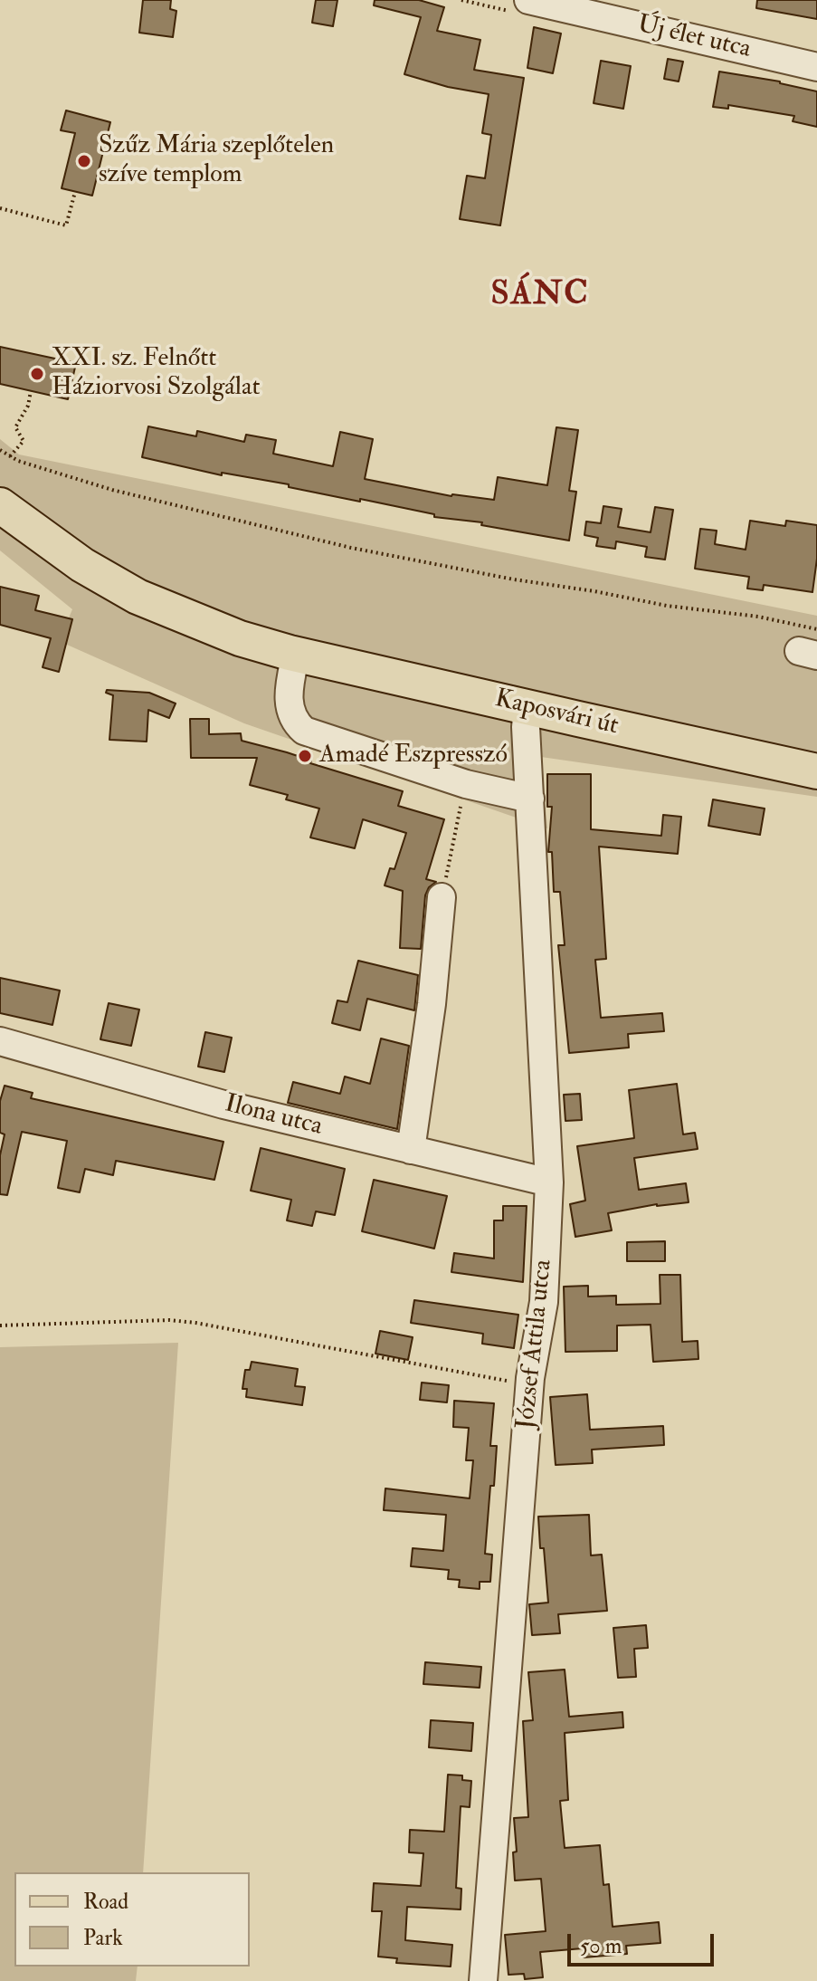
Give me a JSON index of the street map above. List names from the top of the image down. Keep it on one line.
{"streets":{"main road":["Kaposvári út"],"street":["Új élet utca","Ilona utca","József Attila utca"]},"crossings":[["Kaposvári út","József Attila utca"],["Ilona utca","József Attila utca"]],"districts":["SÁNC"],"places":["Szűz Mária szeplőtelen szíve templom","XXI. sz. Felnőtt Háziorvosi Szolgálat","Amadé Eszpresszó"],"legend":["Road","Park"],"scale_bar":"50 m"}
